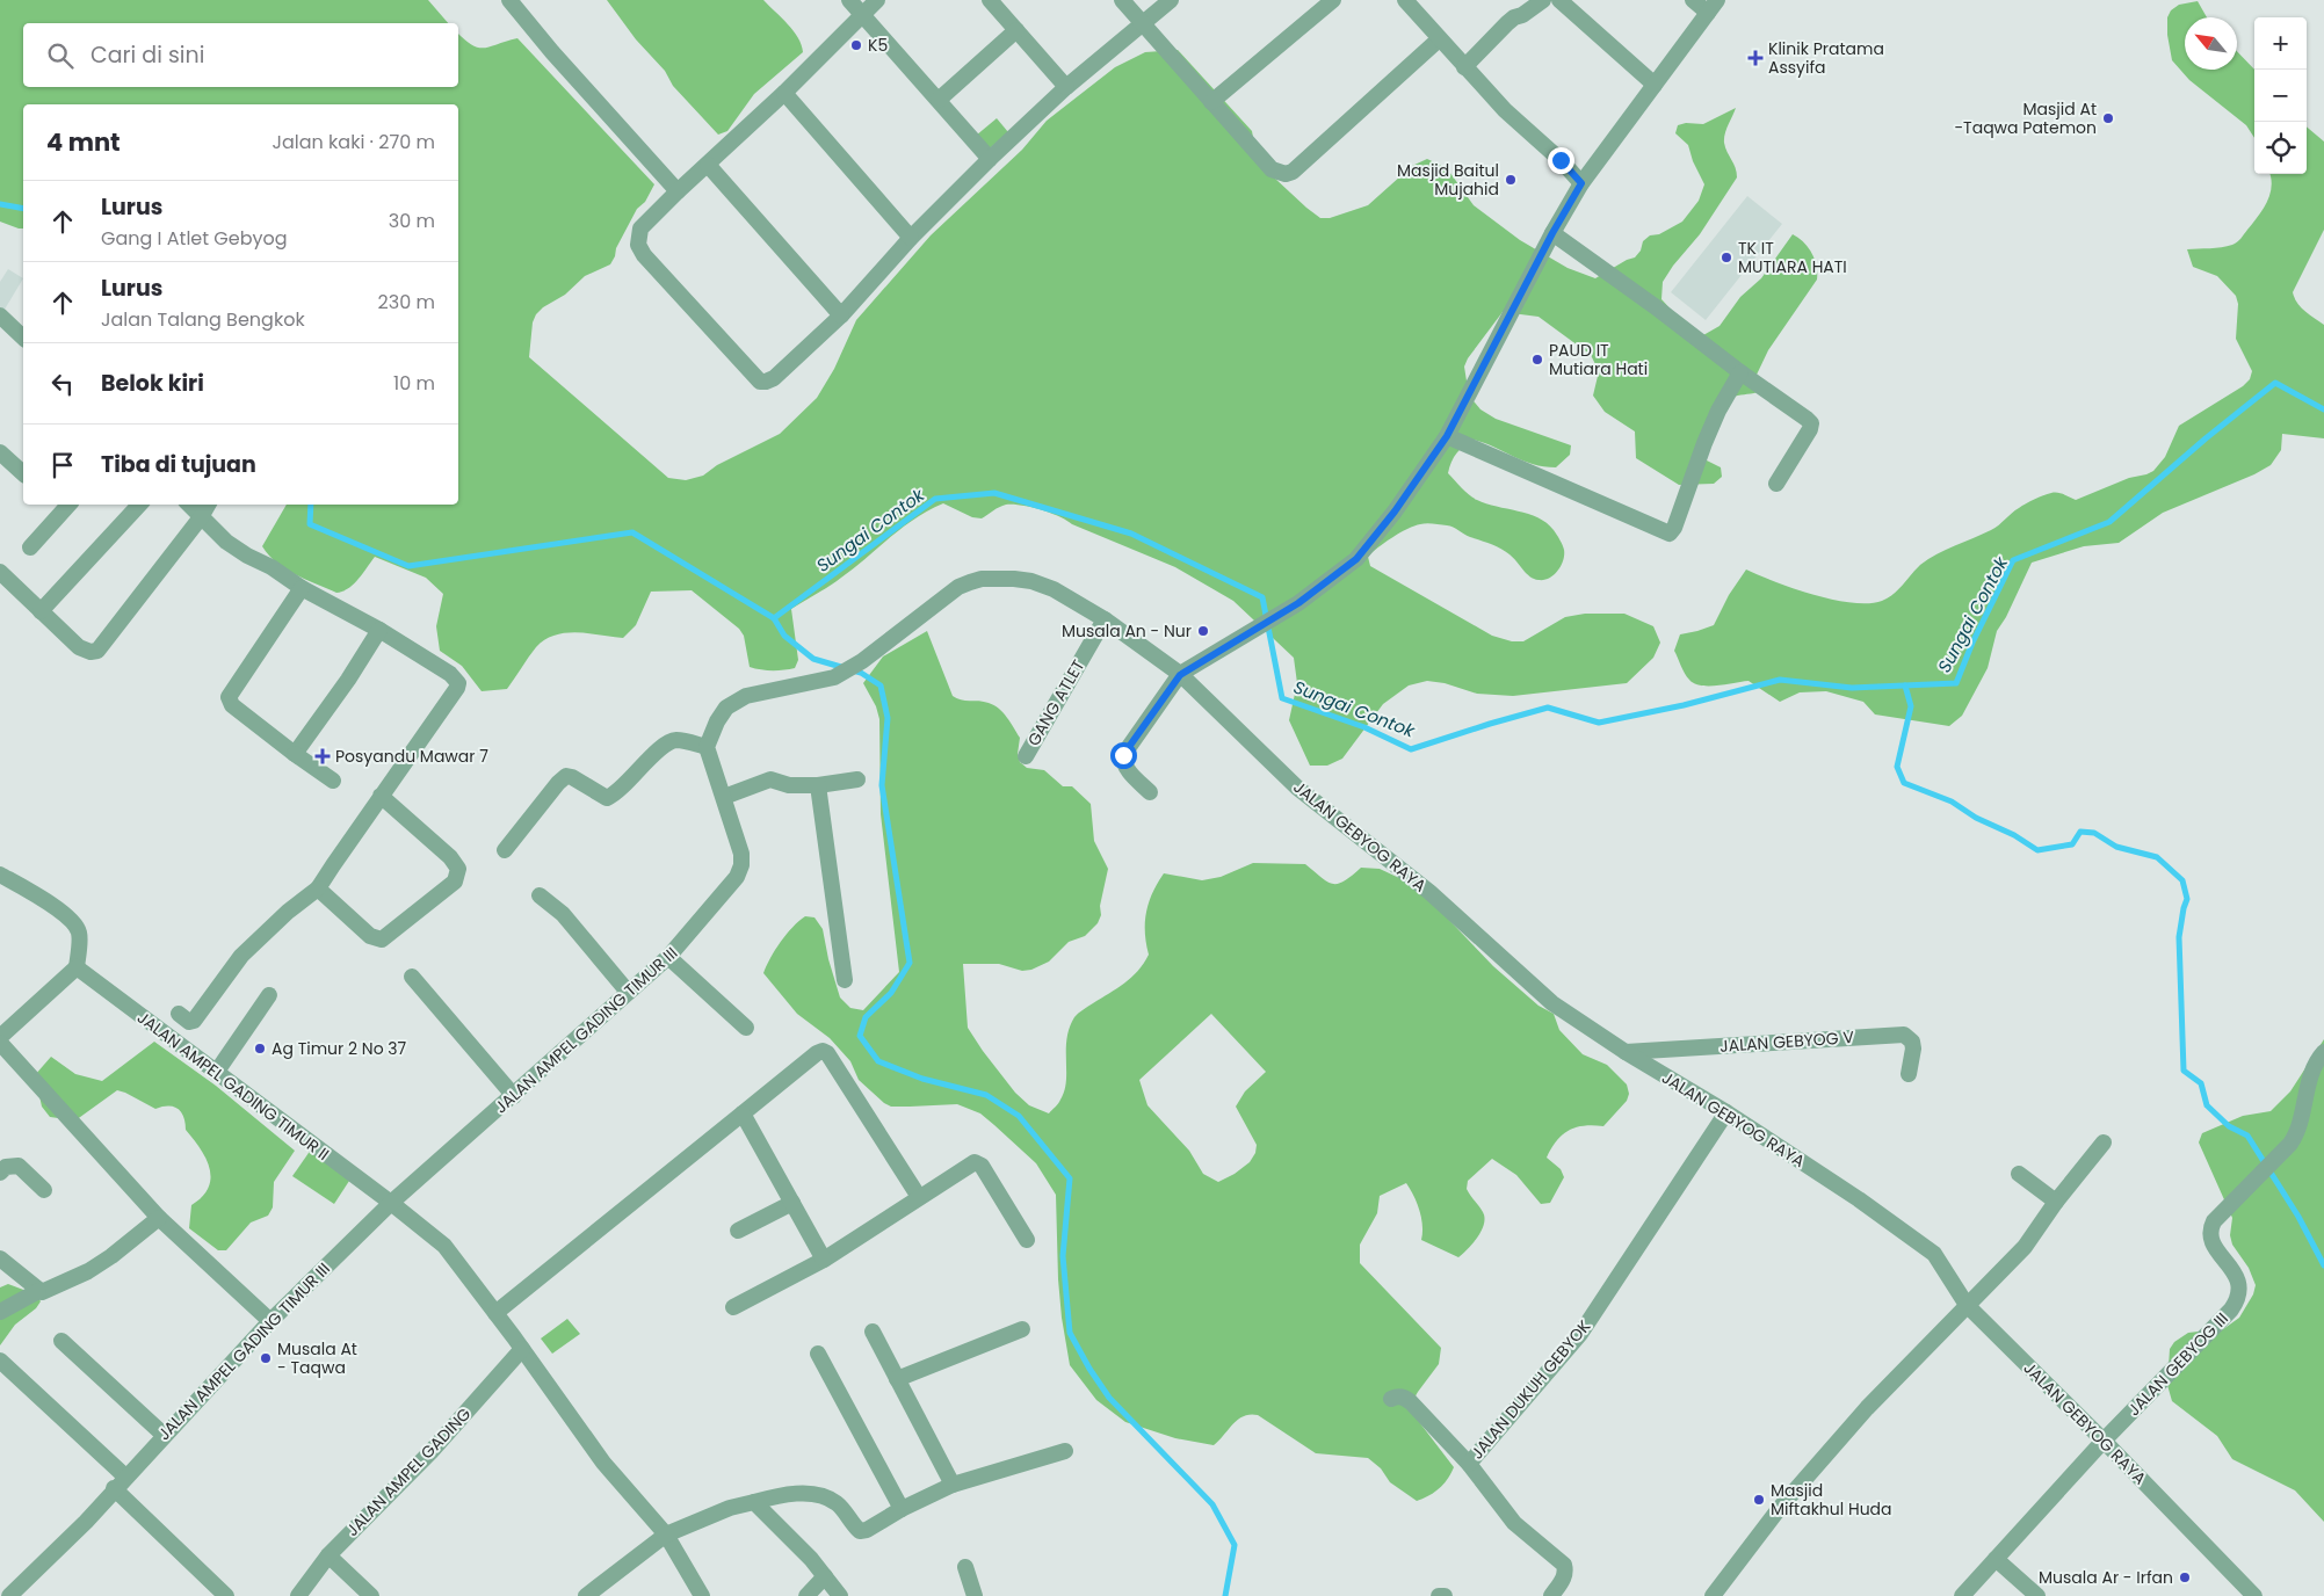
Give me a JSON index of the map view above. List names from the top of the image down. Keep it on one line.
{"streets":{"street":["GANG ATLET","JALAN GEBYOG RAYA","JALAN AMPEL GADING TIMUR III","JALAN GEBYOG V","JALAN AMPEL GADING TIMUR II","JALAN GEBYOG III","JALAN DUKUH GEBYOK","JALAN AMPEL GADING"]},"crossings":[["JALAN GEBYOG RAYA","JALAN GEBYOG V"],["JALAN GEBYOG RAYA","JALAN GEBYOG III"],["JALAN GEBYOG RAYA","JALAN DUKUH GEBYOK"],["JALAN AMPEL GADING TIMUR III","JALAN AMPEL GADING TIMUR II"]],"water":["Sungai Contok"],"places":{"other":["K5","Masjid At -Taqwa Patemon","Masjid Baitul Mujahid","TK IT MUTIARA HATI","PAUD IT Mutiara Hati","Musala An - Nur","Ag Timur 2 No 37","Musala At - Taqwa","Masjid Miftakhul Huda","Musala Ar - Irfan"],"health":["Klinik Pratama Assyifa","Posyandu Mawar 7"]},"north":"top left","page":{"map_buttons":["+","−"],"search":"Cari di sini","heading":["4 mnt","Jalan kaki · 270 m"],"list":[["Lurus","Gang I Atlet Gebyog","30 m"],["Lurus","Jalan Talang Bengkok","230 m"],["Belok kiri","10 m"],"Tiba di tujuan"]}}
